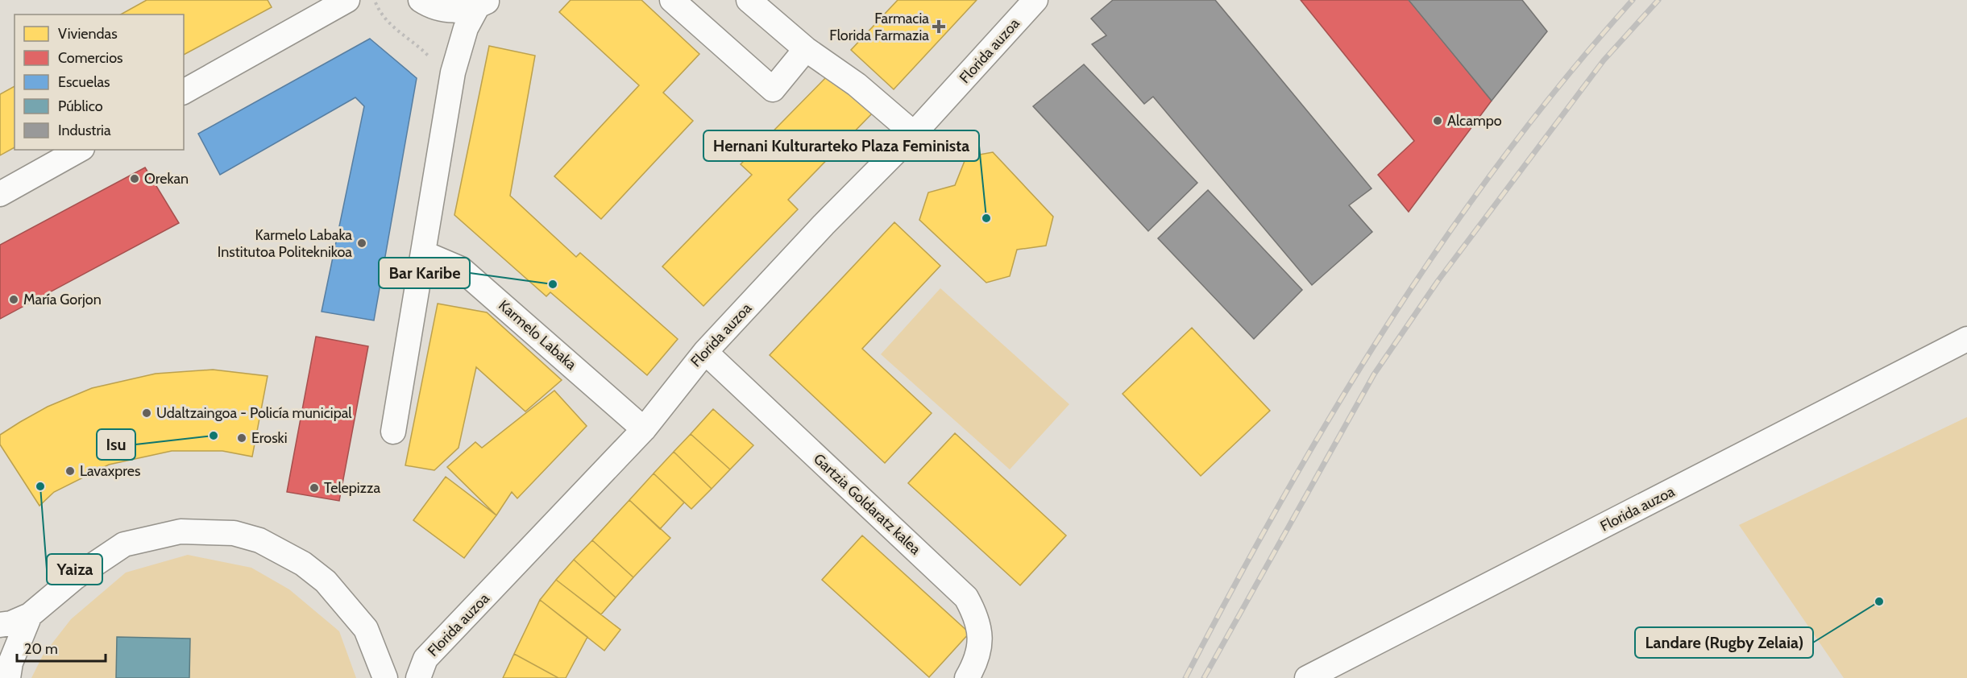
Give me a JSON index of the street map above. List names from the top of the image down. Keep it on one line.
{"streets":{"street":["Florida auzoa","Karmelo Labaka","Gartzia Goldaratz kalea"]},"crossings":[["Florida auzoa","Karmelo Labaka"],["Florida auzoa","Gartzia Goldaratz kalea"]],"places":{"health":["Farmacia Florida Farmazia"],"other":["Alcampo","Orekan","Hernani Kulturarteko Plaza Feminista","Karmelo Labaka Institutoa Politeknikoa","Bar Karibe","María Gorjon","Udaltzaingoa - Policía municipal","Isu","Eroski","Lavaxpres","Yaiza","Telepizza","Landare (Rugby Zelaia)"]},"legend":["Viviendas","Comercios","Escuelas","Público","Industria"],"scale_bar":"20 m"}
